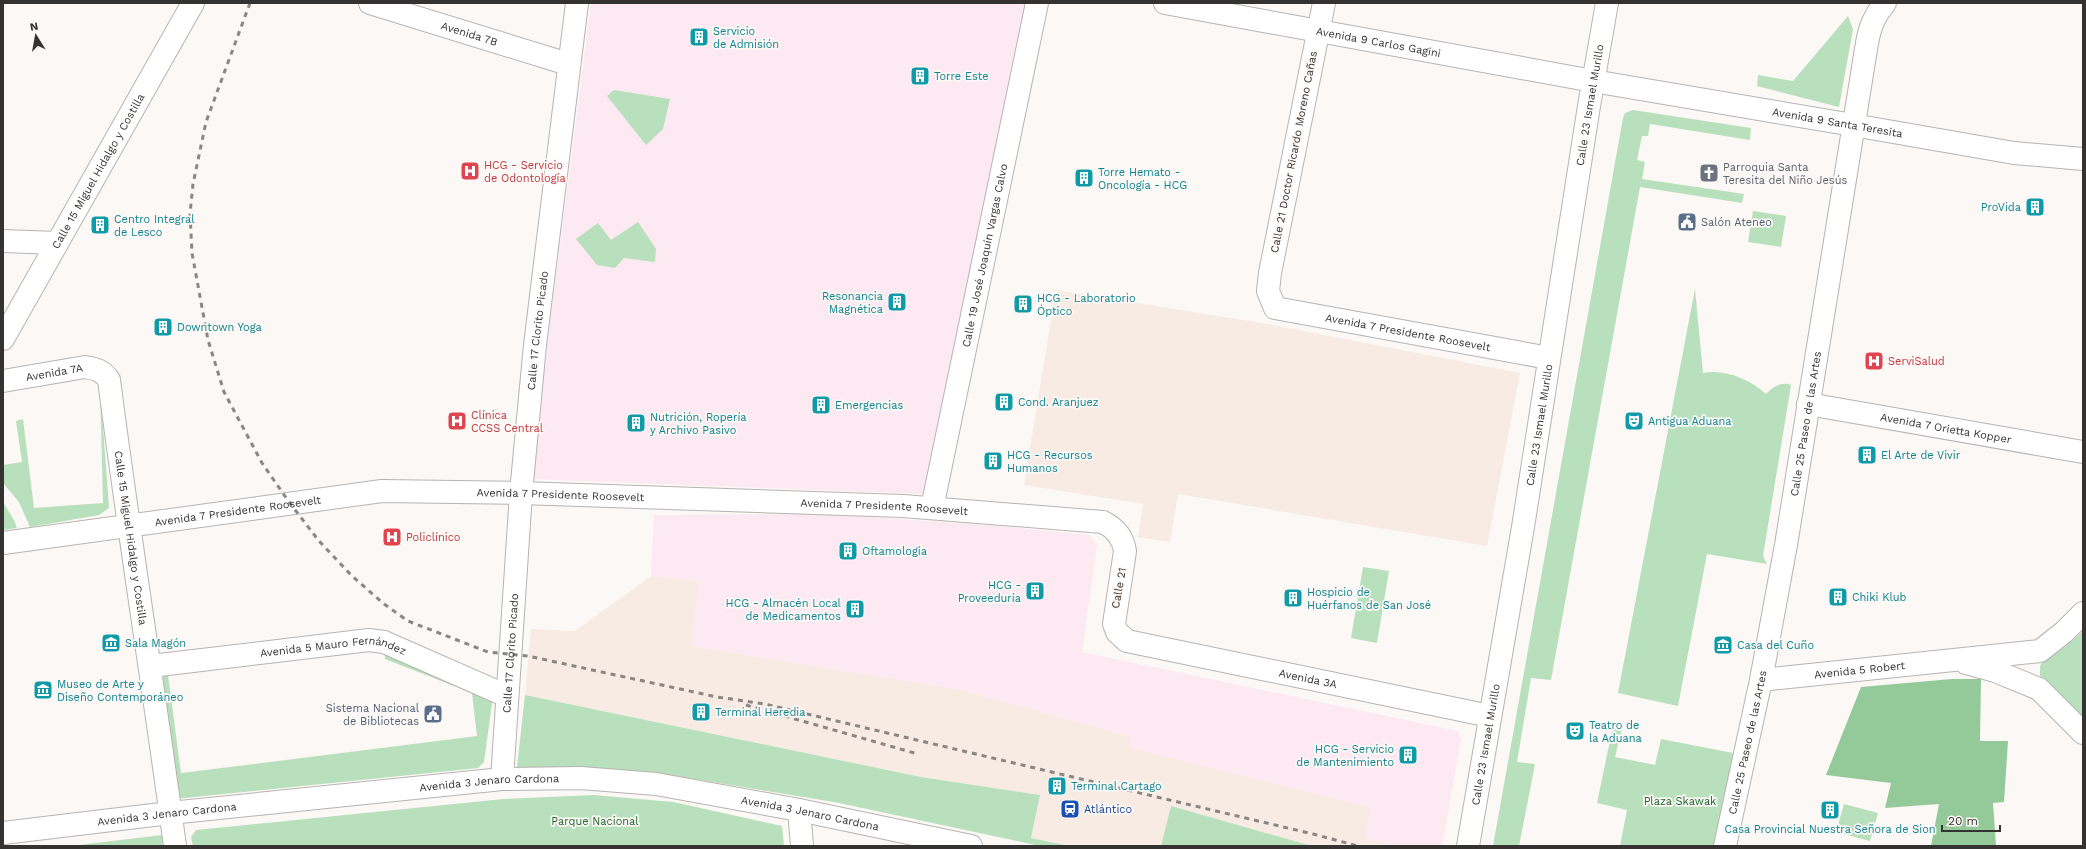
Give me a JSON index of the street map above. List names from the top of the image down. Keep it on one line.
{"streets":{"street":["Avenida 7B","Avenida 9 Carlos Gagini","Calle 23 Ismael Murillo","Avenida 9 Santa Teresita","Calle 21 Doctor Ricardo Moreno Cañas","Calle 15 Miguel Hidalgo y Costilla","Calle 19 José Joaquín Vargas Calvo","Calle 17 Clorito Picado","Avenida 7 Presidente Roosevelt","Avenida 7A","Calle 25 Paseo de las Artes","Avenida 7 Orietta Kopper","Calle 21","Avenida 5 Mauro Fernández","Avenida 5 Robert","Avenida 3A","Avenida 3 Jenaro Cardona"]},"crossings":[["Avenida 7B","Calle 17 Clorito Picado"],["Avenida 9 Carlos Gagini","Calle 23 Ismael Murillo"],["Avenida 9 Carlos Gagini","Avenida 9 Santa Teresita"],["Avenida 9 Carlos Gagini","Calle 21 Doctor Ricardo Moreno Cañas"],["Calle 23 Ismael Murillo","Avenida 9 Santa Teresita"],["Calle 23 Ismael Murillo","Avenida 7 Presidente Roosevelt"],["Calle 23 Ismael Murillo","Avenida 3A"],["Avenida 9 Santa Teresita","Calle 25 Paseo de las Artes"],["Calle 21 Doctor Ricardo Moreno Cañas","Avenida 7 Presidente Roosevelt"],["Calle 15 Miguel Hidalgo y Costilla","Avenida 7 Presidente Roosevelt"],["Calle 15 Miguel Hidalgo y Costilla","Avenida 7A"],["Calle 15 Miguel Hidalgo y Costilla","Avenida 5 Mauro Fernández"],["Calle 15 Miguel Hidalgo y Costilla","Avenida 3 Jenaro Cardona"],["Calle 19 José Joaquín Vargas Calvo","Avenida 7 Presidente Roosevelt"],["Calle 17 Clorito Picado","Avenida 7 Presidente Roosevelt"],["Calle 17 Clorito Picado","Avenida 5 Mauro Fernández"],["Calle 17 Clorito Picado","Avenida 3 Jenaro Cardona"],["Avenida 7 Presidente Roosevelt","Calle 21"],["Calle 25 Paseo de las Artes","Avenida 7 Orietta Kopper"],["Calle 25 Paseo de las Artes","Avenida 5 Robert"],["Calle 21","Avenida 3A"]],"parks":["Plaza Skawak","Parque Nacional"],"places":{"building":["Servicio de Admisión","Torre Este","Torre Hemato - Oncología - HCG","ProVida","Centro Integral de Lesco","Resonancia Magnética","HCG - Laboratorio Óptico","Downtown Yoga","Cond. Aranjuez","Emergencias","Nutrición, Ropería y Archivo Pasivo","El Arte de Vivir","HCG - Recursos Humanos","Oftamología","HCG - Proveeduría","Chiki Klub","Hospicio de Huérfanos de San José","HCG - Almacén Local de Medicamentos","Terminal Heredia","HCG - Servicio de Mantenimiento","Terminal Cartago","Casa Provincial Nuestra Señora de Sion"],"hospital":["HCG - Servicio de Odontología","ServiSalud","Clínica CCSS Central","Policlínico"],"church":["Parroquia Santa Teresita del Niño Jesús"],"public building":["Salón Ateneo","Sistema Nacional de Bibliotecas"],"theatre":["Antigua Aduana","Teatro de la Aduana"],"museum":["Sala Magón","Casa del Cuño","Museo de Arte y Diseño Contemporáneo"],"station":["Atlántico"]},"scale_bar":"20 m","north":"top"}
